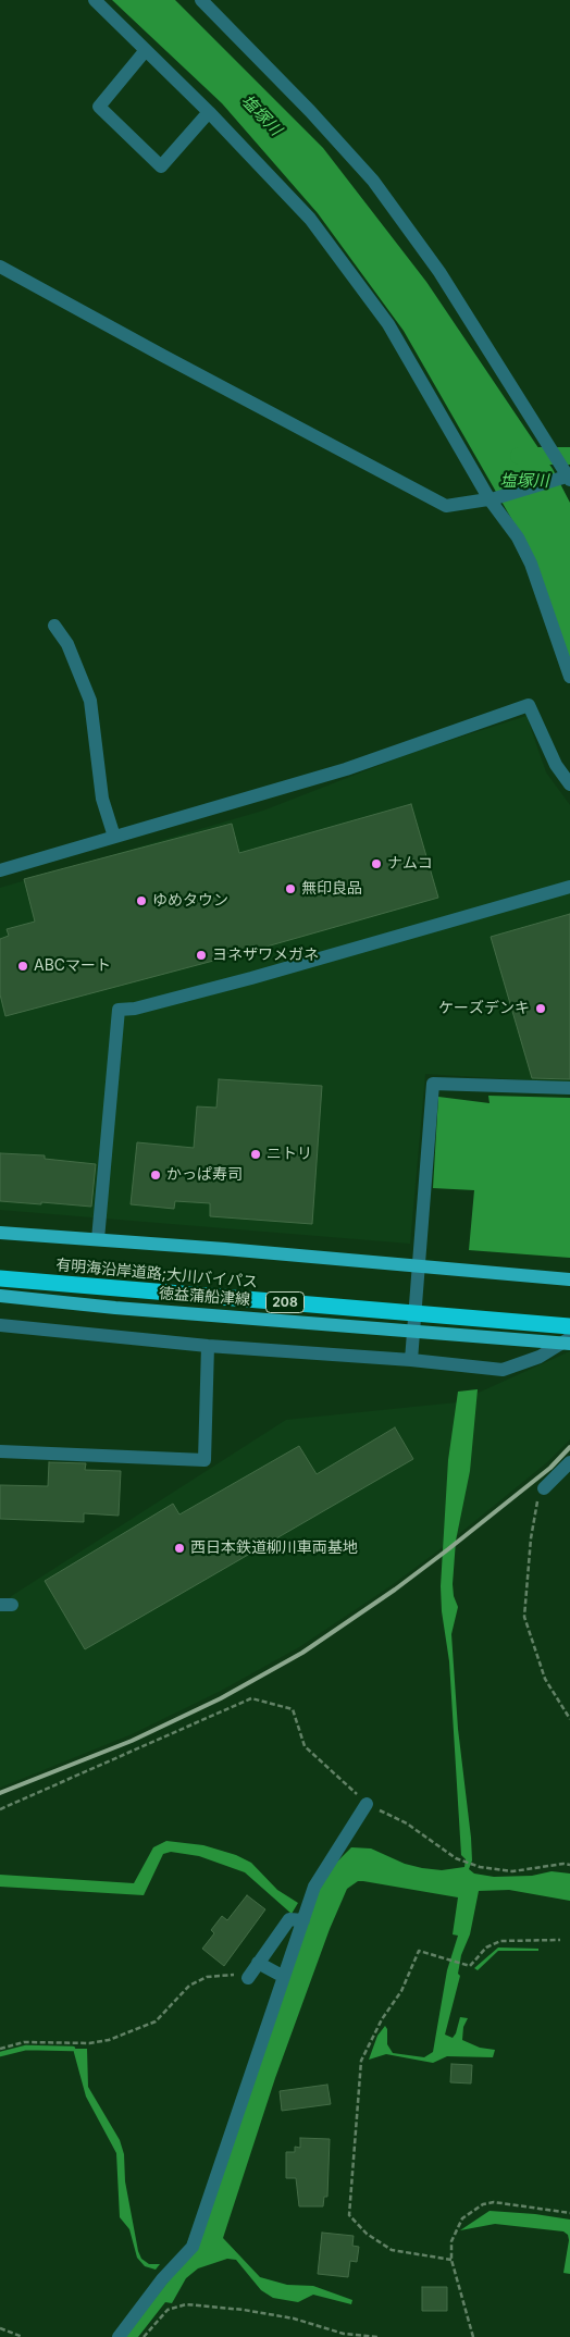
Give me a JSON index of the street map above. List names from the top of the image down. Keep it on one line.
{"streets":{"highway":["有明海沿岸道路;大川バイパス","208"],"main road":["徳益蒲船津線"]},"water":["塩塚川"],"places":["ナムコ","無印良品","ゆめタウン","ヨネザワメガネ","ABCマート","ケーズデンキ","ニトリ","かっぱ寿司","西日本鉄道柳川車両基地"]}
